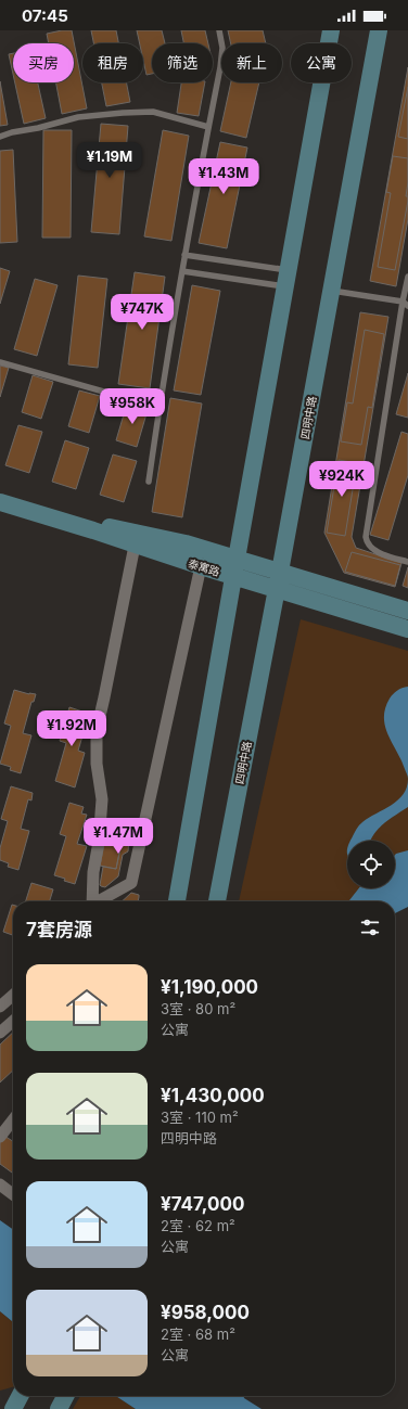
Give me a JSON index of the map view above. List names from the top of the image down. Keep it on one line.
{"streets":{"main road":["四明中路","泰寓路"]},"crossings":[["四明中路","泰寓路"]],"page":{"status":"07:45","chip":["买房","租房","筛选","新上","公寓"],"price":["¥1.19M","¥1.43M","¥747K","¥958K","¥924K","¥1.92M","¥1.47M"],"heading":"7套房源","list":[{"name":"¥1,190,000","note":"3室 · 80 m² · 公寓"},{"name":"¥1,430,000","note":"3室 · 110 m² · 四明中路"},{"name":"¥747,000","note":"2室 · 62 m² · 公寓"},{"name":"¥958,000","note":"2室 · 68 m² · 公寓"}]}}
